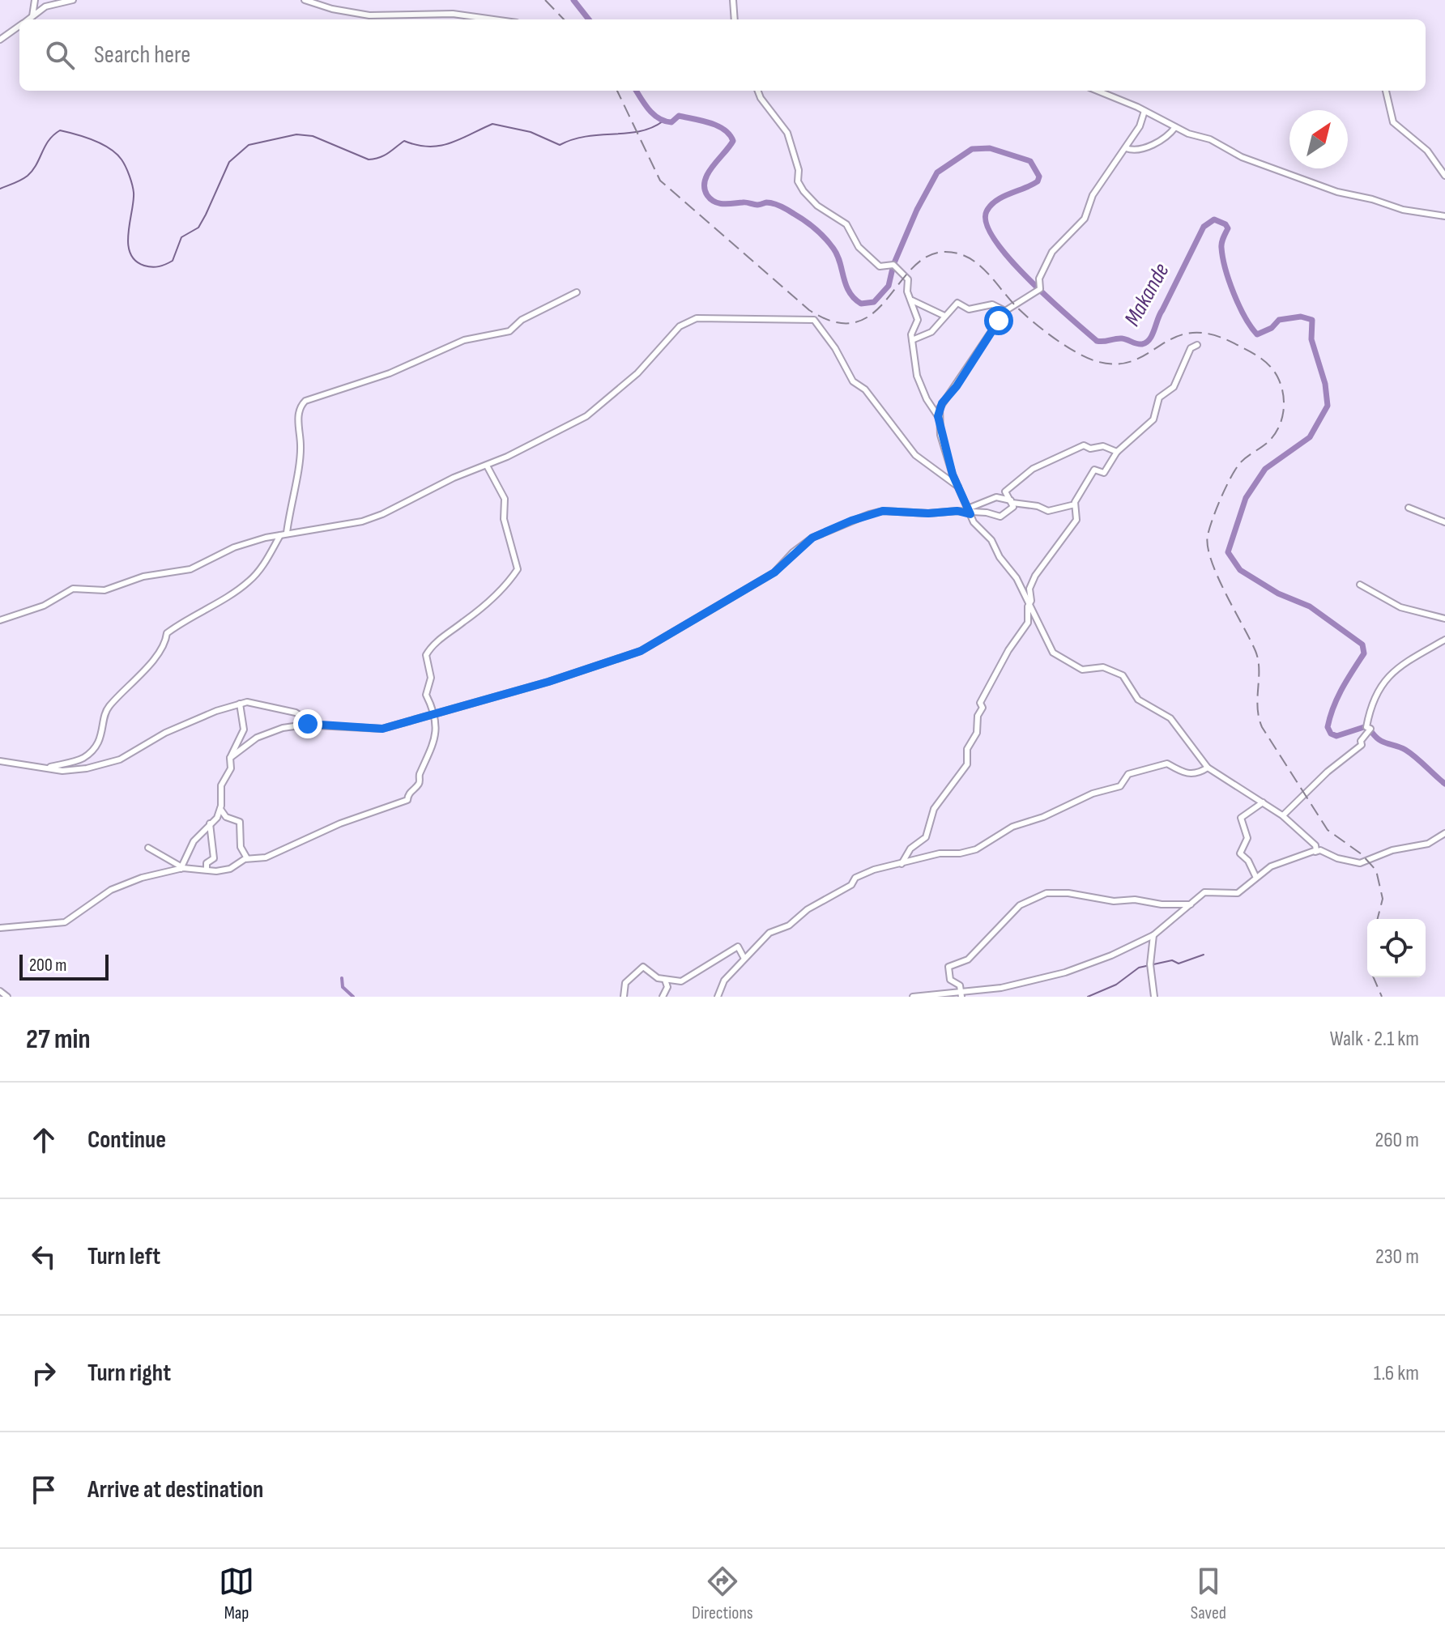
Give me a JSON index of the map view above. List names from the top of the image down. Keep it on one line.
{"water":["Makande"],"scale_bar":"200 m","north":"top right","page":{"search":"Search here","scale":"200 m","heading":["27 min","Walk · 2.1 km"],"list":[["Continue","260 m"],["Turn left","230 m"],["Turn right","1.6 km"],"Arrive at destination"],"nav":["Map","Directions","Saved"]}}
